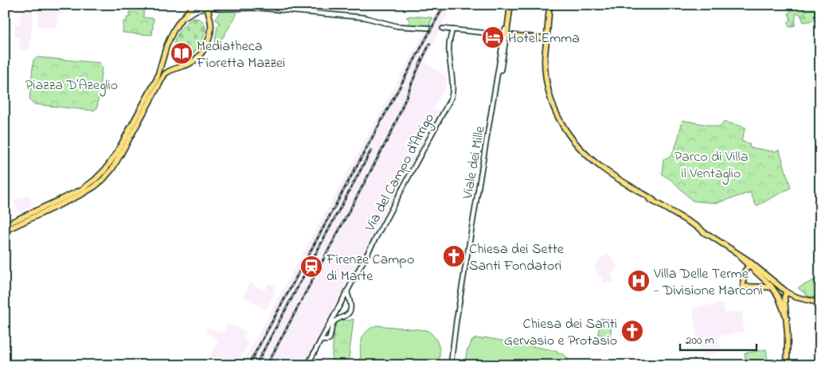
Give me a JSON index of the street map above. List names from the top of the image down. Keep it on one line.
{"streets":{"main road":["Viale dei Mille"],"street":["Via del Campo d'Arrigo"]},"parks":["Piazza D'Azeglio","Parco di Villa il Ventaglio"],"places":{"hotel":["Hotel Emma"],"library":["Mediatheca Fioretta Mazzei"],"church":["Chiesa dei Sette Santi Fondatori","Chiesa dei Santi Gervasio e Protasio"],"station":["Firenze Campo di Marte"],"hospital":["Villa Delle Terme - Divisione Marconi"]},"scale_bar":"200 m"}
